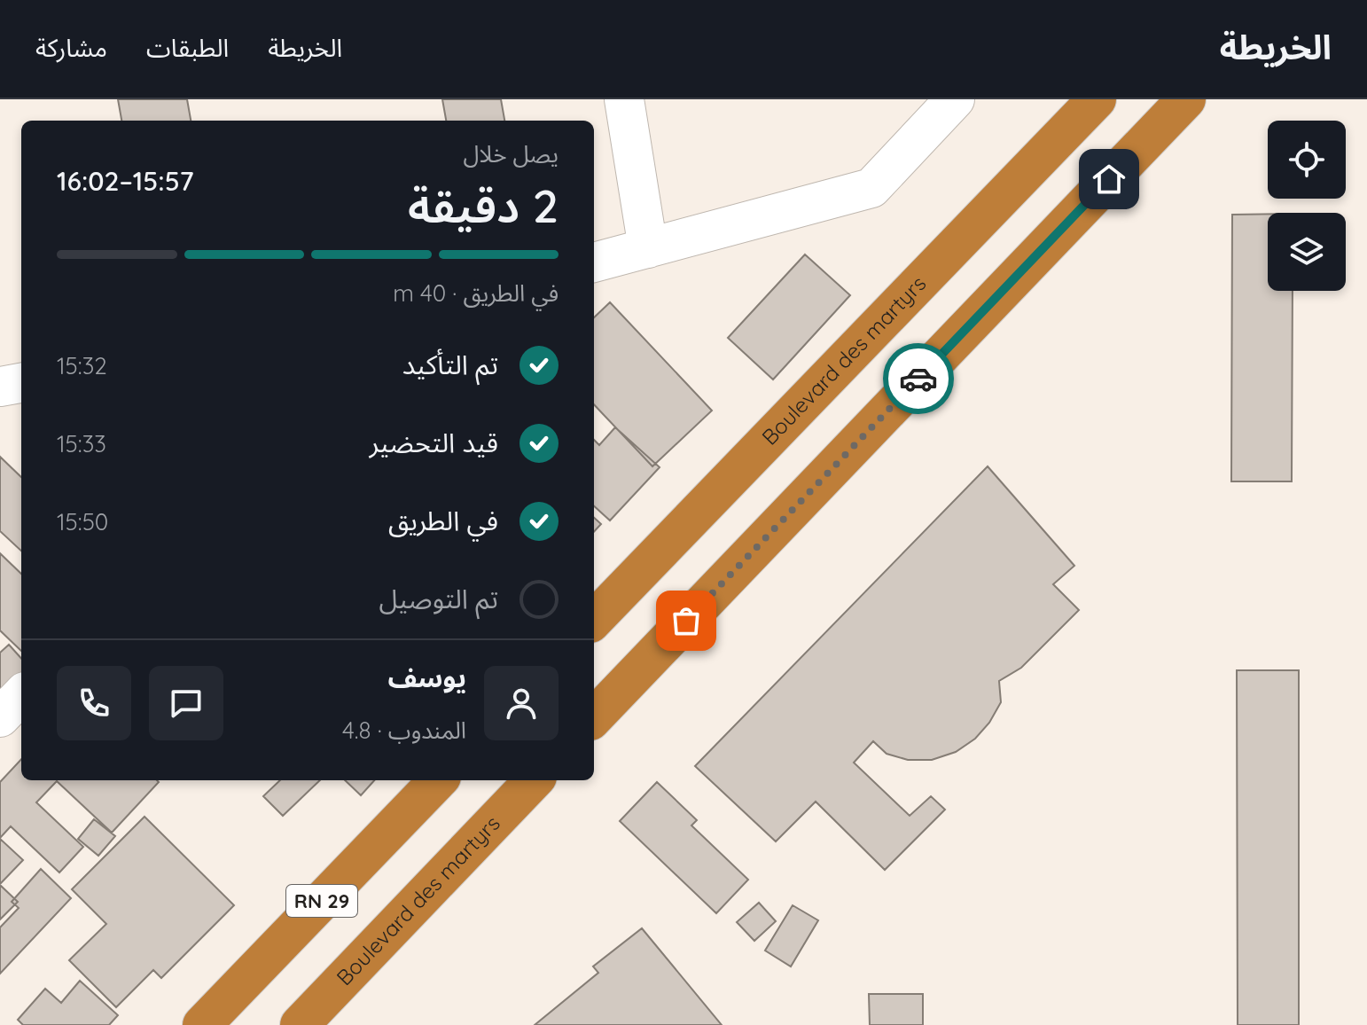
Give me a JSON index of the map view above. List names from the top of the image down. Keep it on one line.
{"streets":{"highway":["Boulevard des martyrs","RN 29"]},"page":{"header":"الخريطة","nav":["الخريطة","الطبقات","مشاركة"],"heading":["2 دقيقة","يصل خلال","15:57–16:02"],"panel":["يوسف","المندوب · 4.8"],"bar":"في الطريق · 40 m","list":[["تم التأكيد","15:32"],["قيد التحضير","15:33"],["في الطريق","15:50"],"تم التوصيل"]}}
